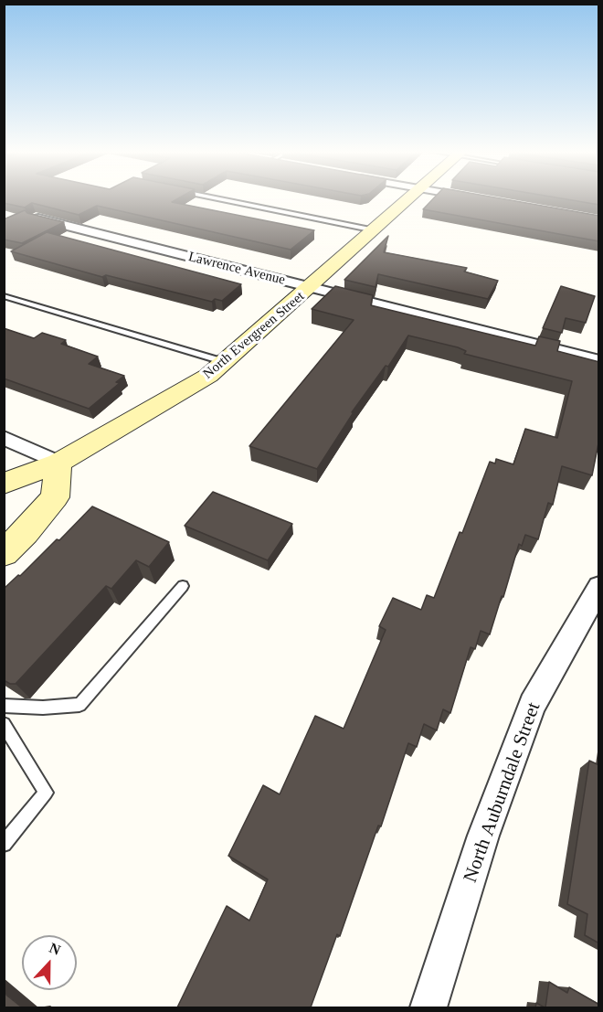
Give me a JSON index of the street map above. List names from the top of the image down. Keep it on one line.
{"streets":{"street":["Lawrence Avenue","North Evergreen Street","North Auburndale Street"]},"crossings":[["Lawrence Avenue","North Evergreen Street"]],"north":"top"}
